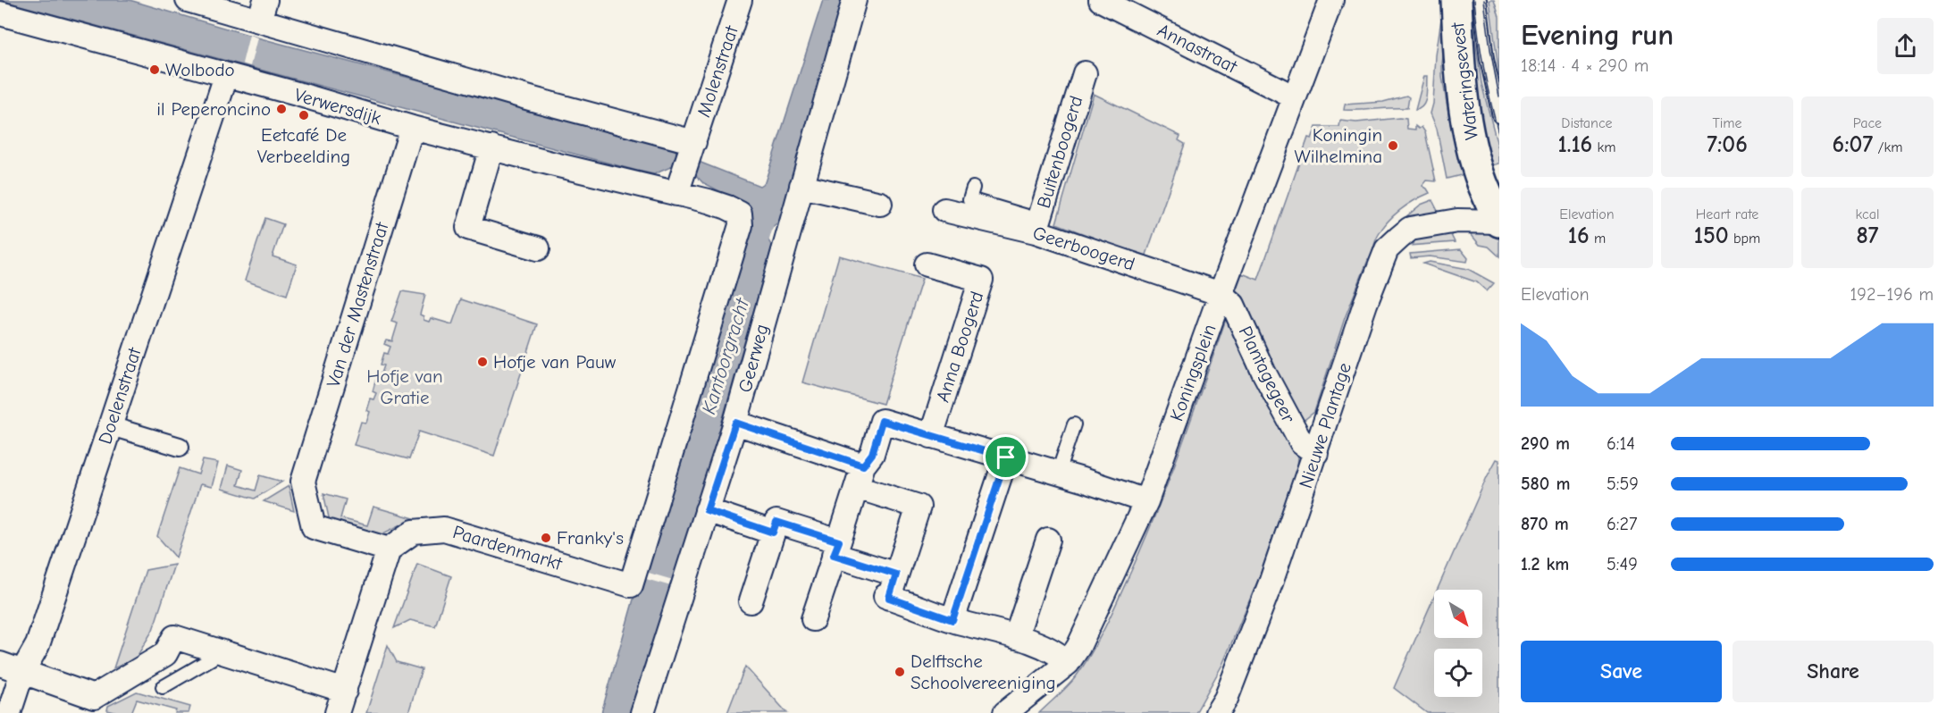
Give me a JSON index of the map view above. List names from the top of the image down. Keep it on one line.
{"streets":{"main road":["Wateringsevest"],"street":["Annastraat","Molenstraat","Verwersdijk","Buitenboogerd","Geerboogerd","Van der Mastenstraat","Anna Boogerd","Geerweg","Koningsplein","Plantagegeer","Doelenstraat","Nieuwe Plantage","Paardenmarkt"]},"crossings":[["Annastraat","Koningsplein"],["Wateringsevest","Nieuwe Plantage"],["Verwersdijk","Van der Mastenstraat"],["Verwersdijk","Doelenstraat"],["Verwersdijk","Paardenmarkt"],["Buitenboogerd","Geerboogerd"],["Geerboogerd","Koningsplein"],["Geerboogerd","Plantagegeer"],["Van der Mastenstraat","Paardenmarkt"],["Koningsplein","Plantagegeer"],["Plantagegeer","Nieuwe Plantage"]],"water":["Kantoorgracht"],"parks":["Hofje van Gratie"],"places":["Wolbodo","il Peperoncino","Eetcafé De Verbeelding","Koningin Wilhelmina","Hofje van Pauw","Franky's","Delftsche Schoolvereeniging"],"north":"bottom right","page":{"heading":["Evening run","18:14 · 4 × 290 m"],"stats":[["Distance","1.16 km"],["Time","7:06"],["Pace","6:07 /km"],["Elevation","16 m"],["Heart rate","150 bpm"],["kcal","87"]],"chart":["Elevation","192–196 m"],"list":[{"name":"290 m","note":"6:14"},{"name":"580 m","note":"5:59"},{"name":"870 m","note":"6:27"},{"name":"1.2 km","note":"5:49"}],"buttons":["Save","Share"]}}
